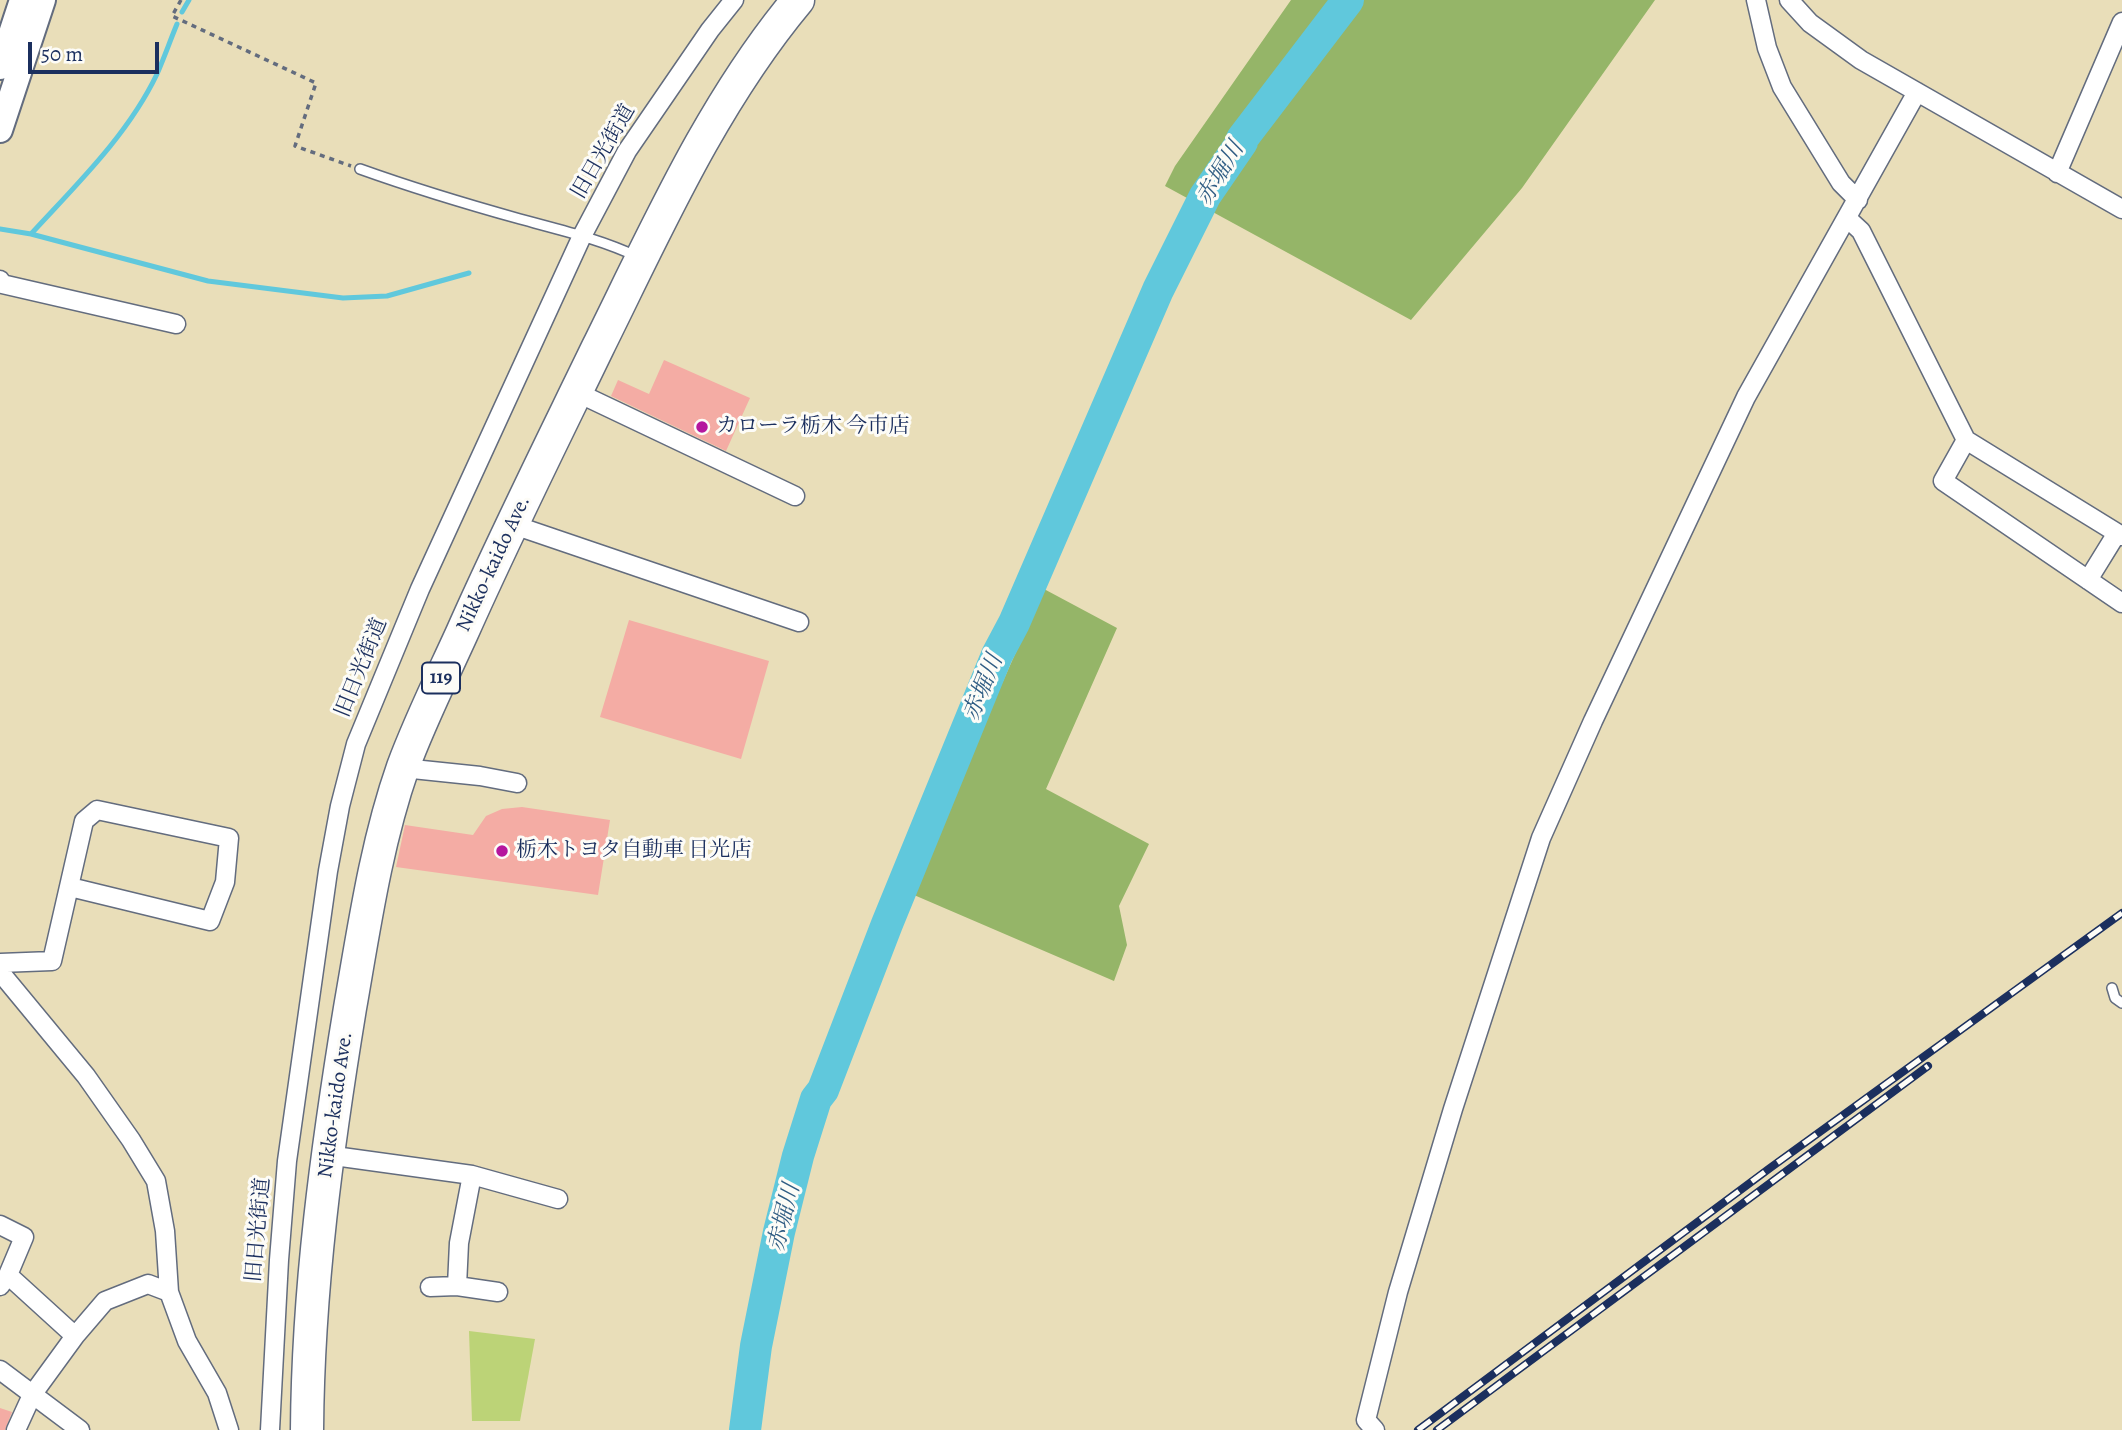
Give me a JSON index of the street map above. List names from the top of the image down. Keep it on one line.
{"streets":{"highway":["Nikko-kaido Ave.","119"],"street":["旧日光街道"]},"water":["赤堀川"],"places":["カローラ栃木 今市店","栃木トヨタ自動車 日光店"],"scale_bar":"50 m"}
